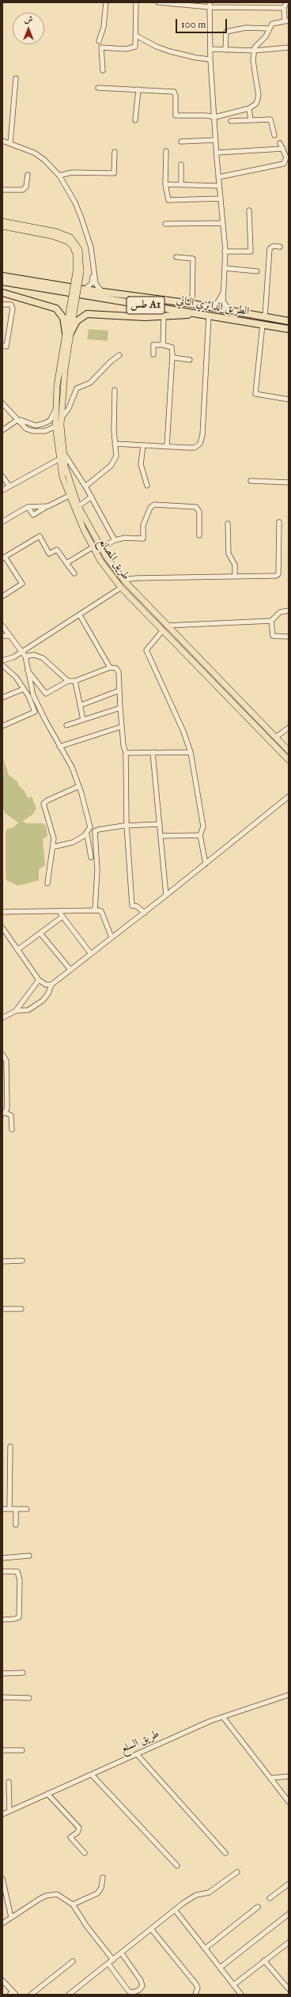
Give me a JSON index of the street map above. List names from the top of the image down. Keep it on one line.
{"streets":{"highway":["طس A1","الطريق الدائري الثاني"],"main road":["طريق المصانع"],"street":["طريق السلع"]},"scale_bar":"100 m","north":"top"}
